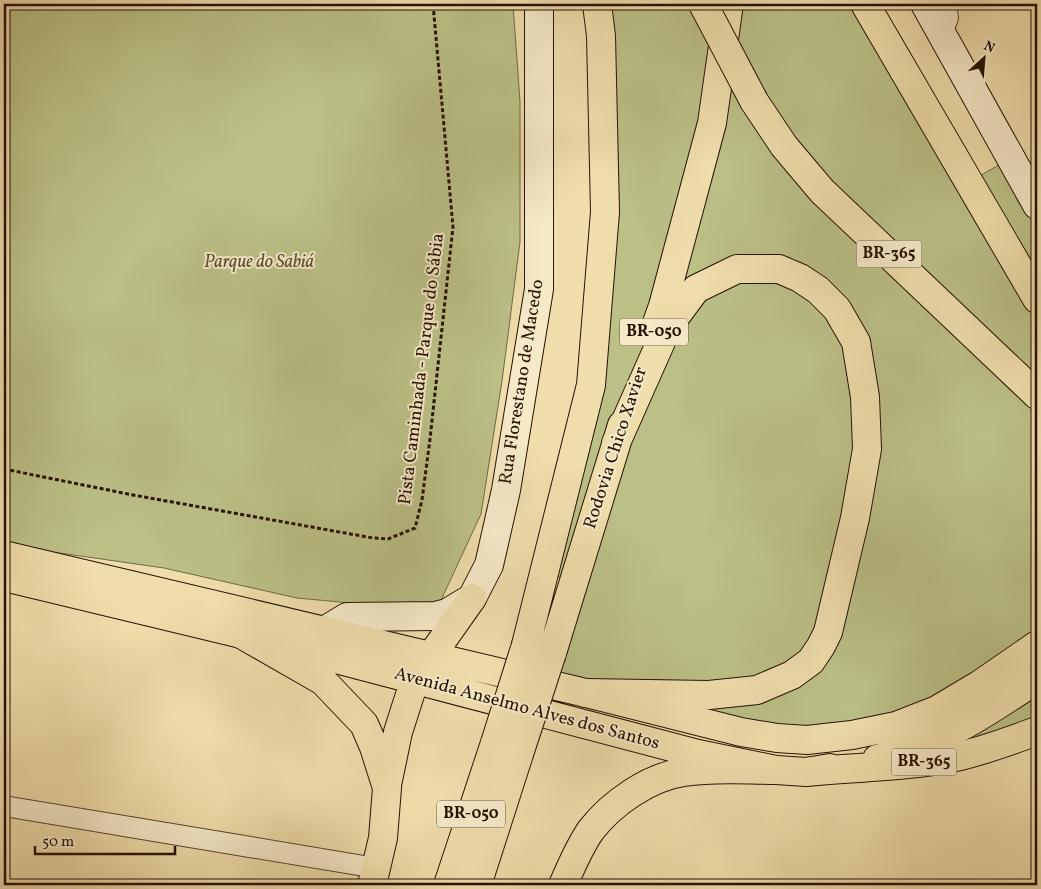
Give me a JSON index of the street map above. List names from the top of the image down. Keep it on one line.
{"streets":{"main road":["BR-365","BR-050","Rua Florestano de Macedo","Rodovia Chico Xavier","Avenida Anselmo Alves dos Santos"],"path":["Pista Caminhada - Parque do Sábia"]},"crossings":[["BR-365","Avenida Anselmo Alves dos Santos"]],"parks":["Parque do Sabiá"],"scale_bar":"50 m","north":"top right"}
